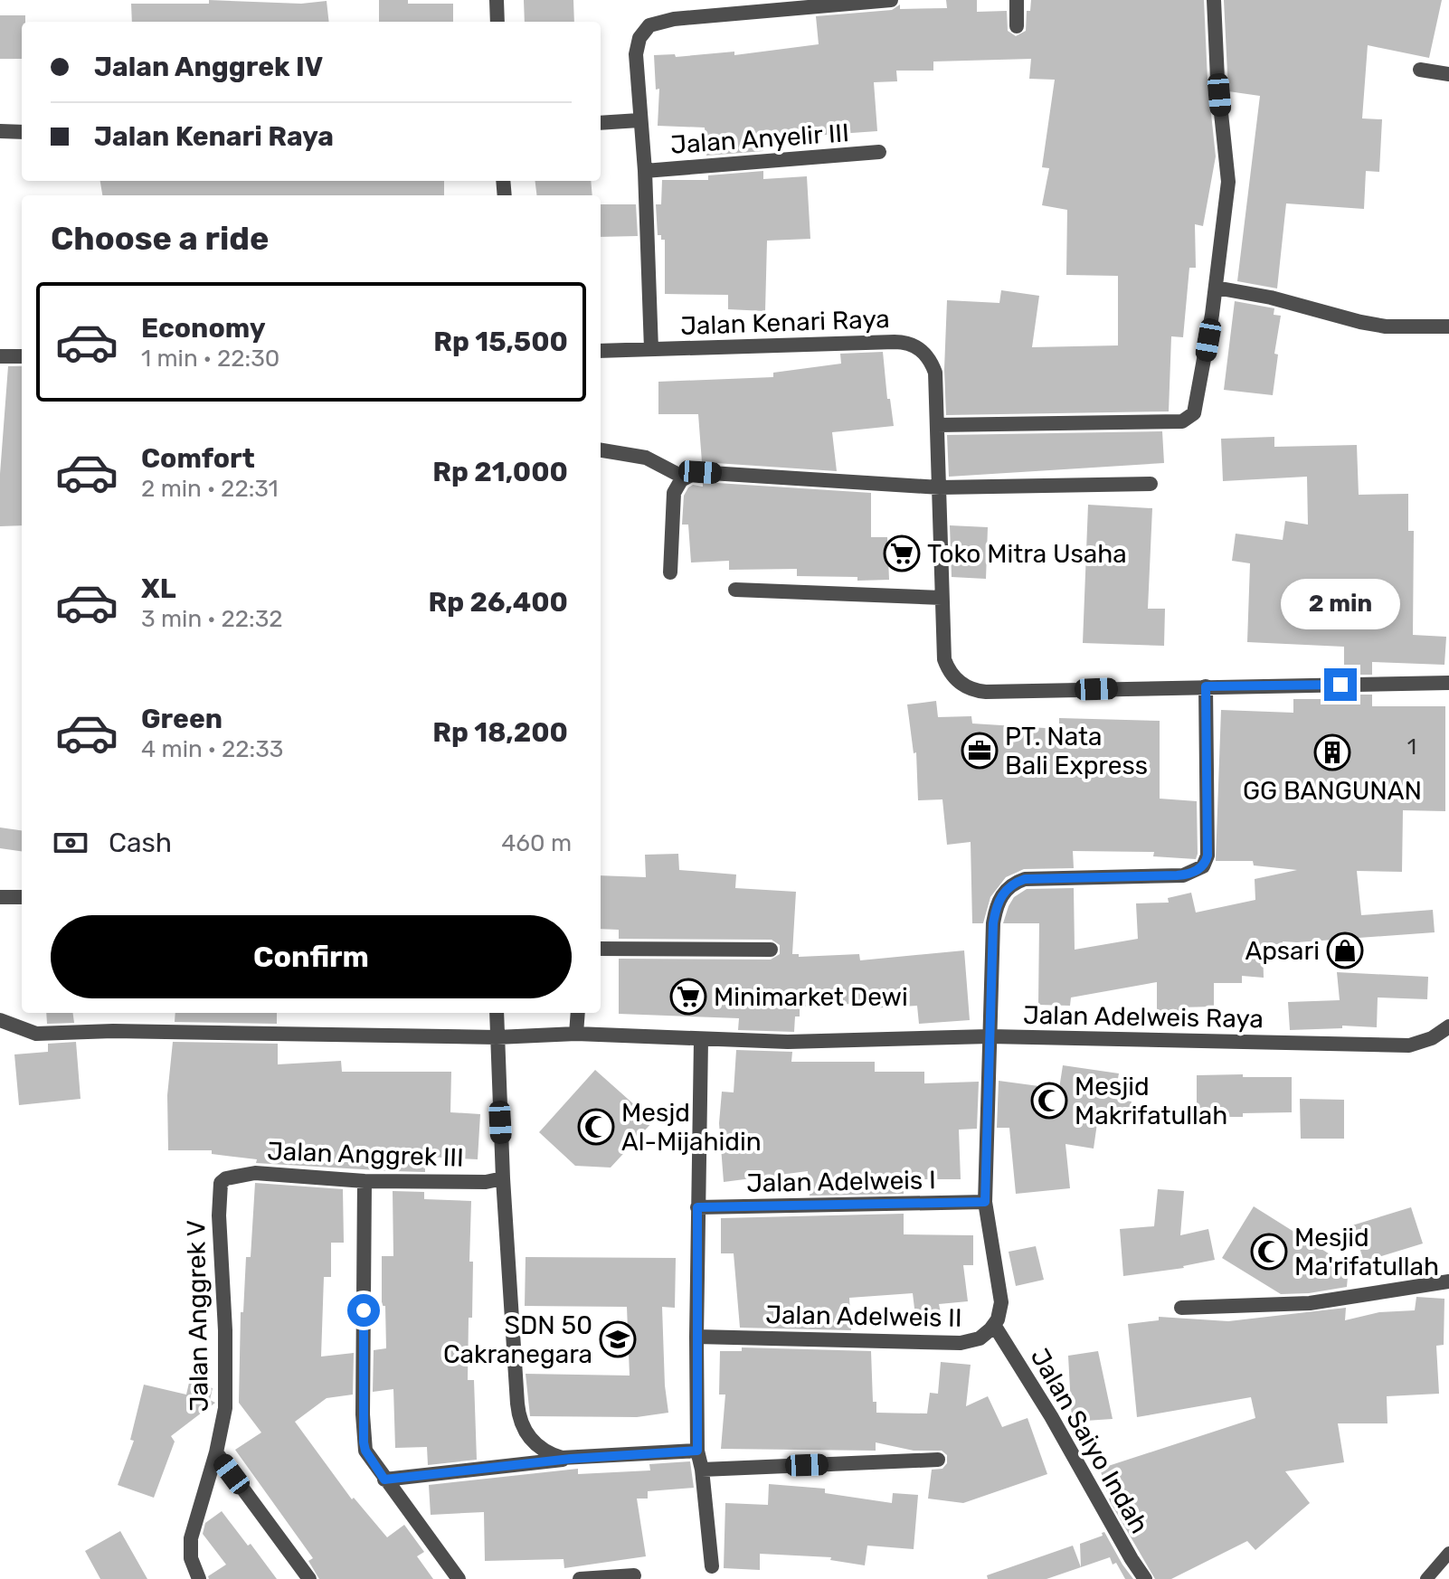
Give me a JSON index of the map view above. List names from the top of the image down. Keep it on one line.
{"streets":{"street":["Jalan Anyelir III","Jalan Kenari Raya","Jalan Adelweis Raya","Jalan Anggrek III","Jalan Adelweis I","Jalan Anggrek V","Jalan Adelweis II","Jalan Saiyo Indah"]},"crossings":[["Jalan Kenari Raya","Jalan Adelweis II"],["Jalan Adelweis Raya","Jalan Adelweis II"],["Jalan Anggrek III","Jalan Anggrek V"],["Jalan Adelweis I","Jalan Adelweis II"],["Jalan Adelweis II","Jalan Saiyo Indah"]],"places":{"supermarket":["Toko Mitra Usaha","Minimarket Dewi"],"office":["PT. Nata Bali Express"],"building":["GG BANGUNAN"],"shop":["Apsari"],"mosque":["Mesjid Makrifatullah","Mesjd Al-Mijahidin","Mesjid Ma'rifatullah"],"school or university":["SDN 50 Cakranegara"]},"house_numbers":["1"],"page":{"banner":["Jalan Anggrek IV","Jalan Kenari Raya"],"heading":"Choose a ride","list":[{"name":"Economy","note":"1 min · 22:30","value":"Rp 15,500"},{"name":"Comfort","note":"2 min · 22:31","value":"Rp 21,000"},{"name":"XL","note":"3 min · 22:32","value":"Rp 26,400"},{"name":"Green","note":"4 min · 22:33","value":"Rp 18,200"}],"bubble":"2 min","pay":["Cash","460 m"],"buttons":"Confirm"}}
